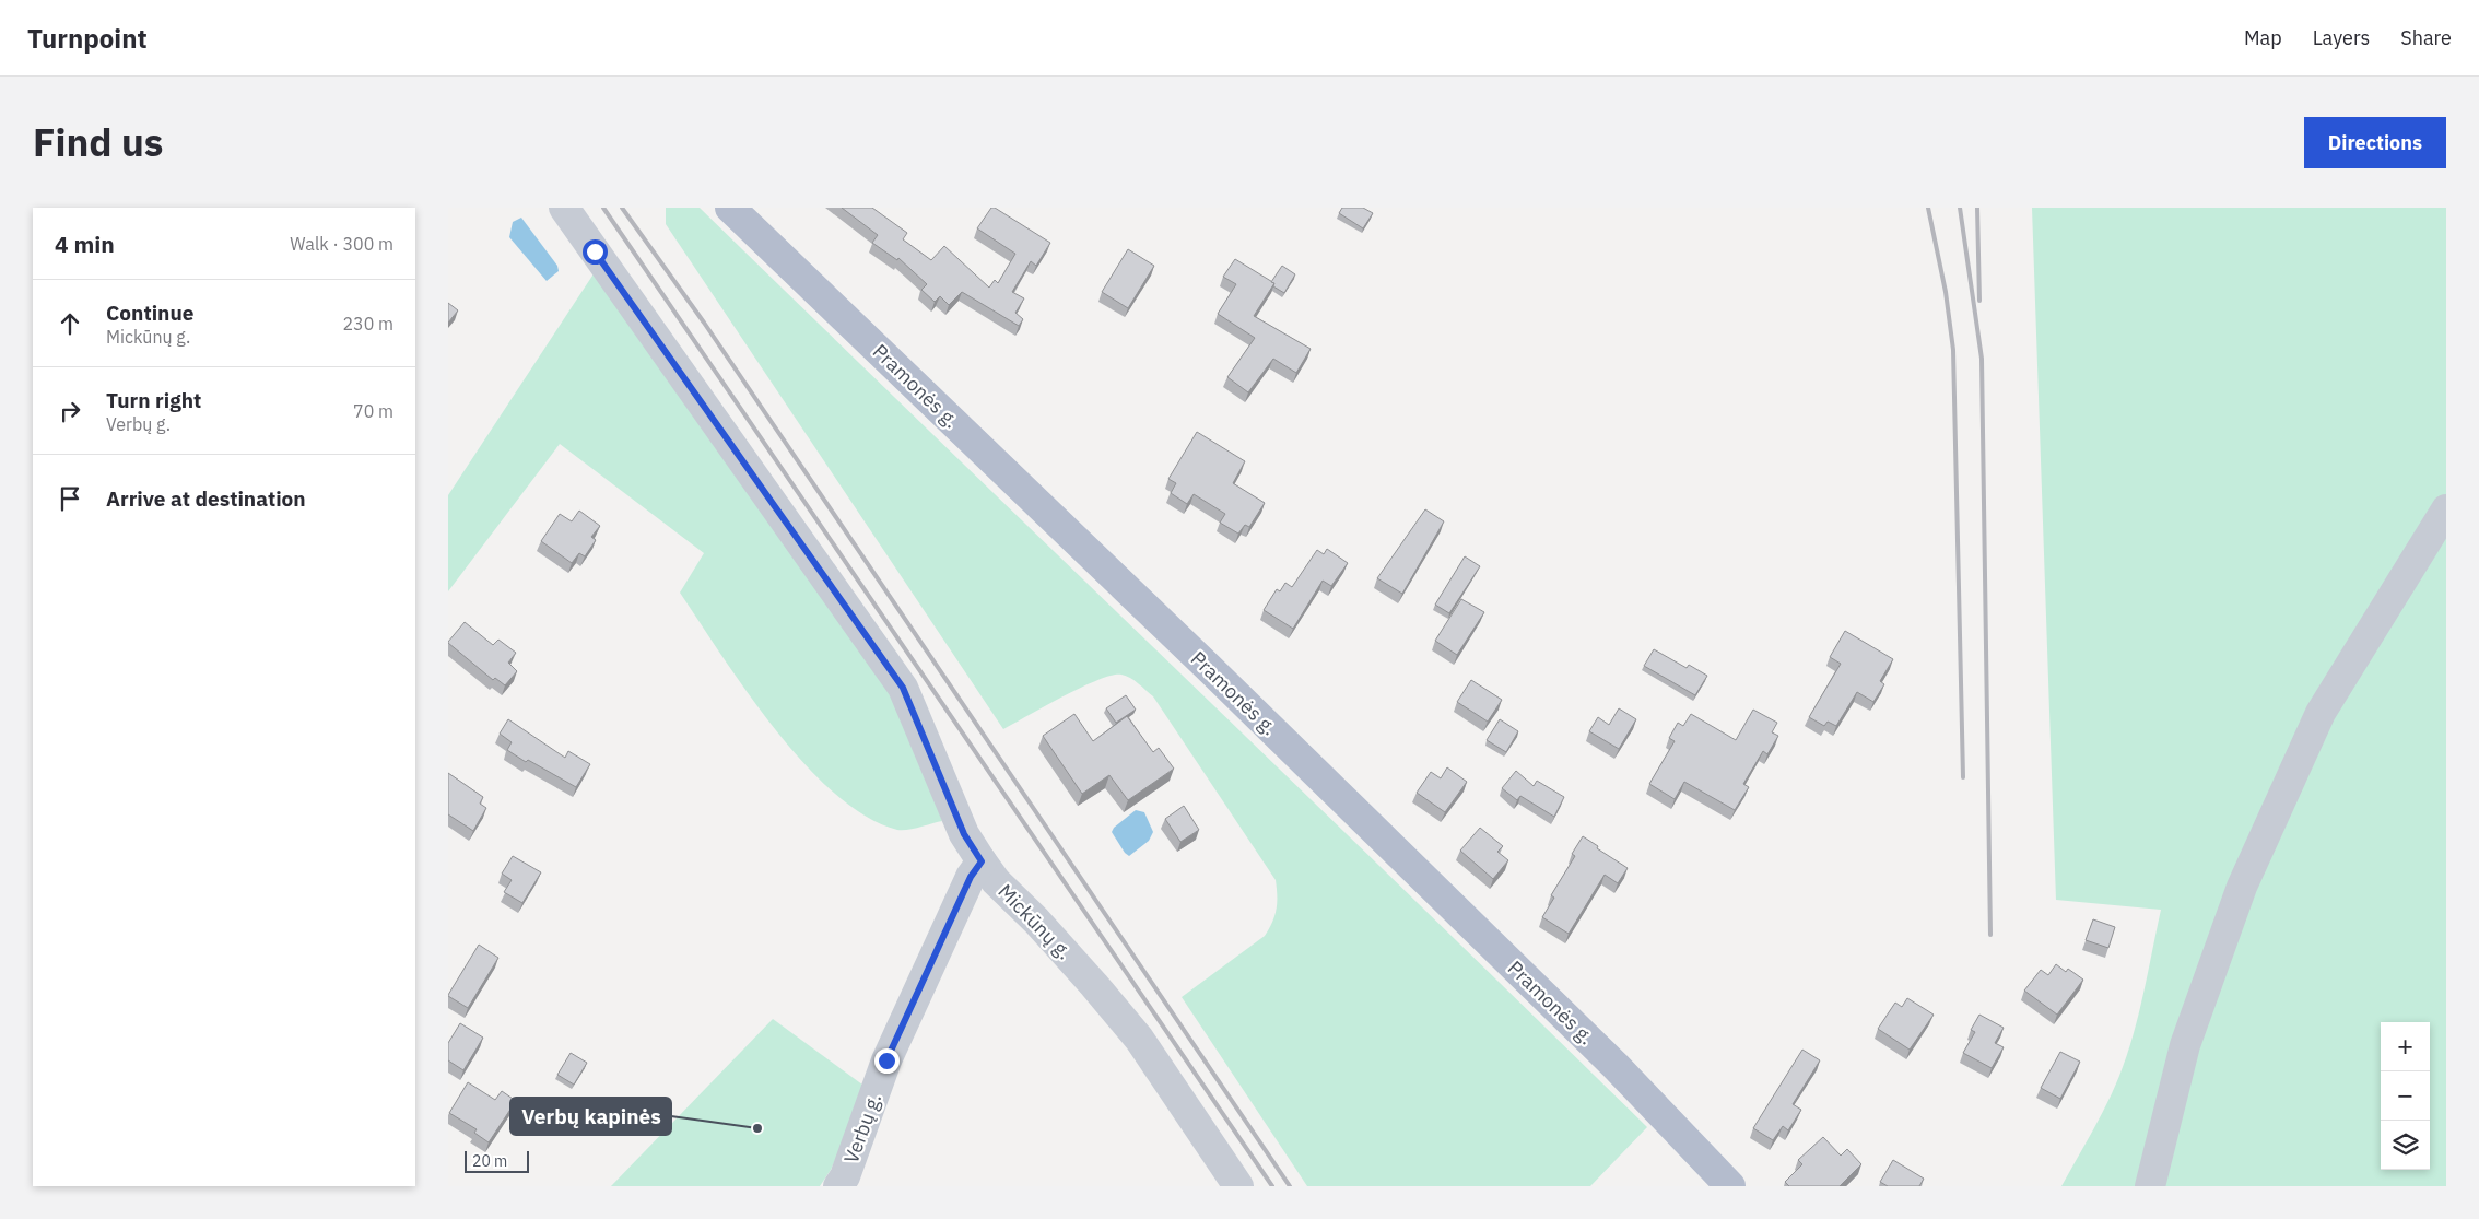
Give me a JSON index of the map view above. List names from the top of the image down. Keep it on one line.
{"streets":{"main road":["Pramonės g."],"street":["Mickūnų g.","Verbų g."]},"crossings":[["Mickūnų g.","Verbų g."]],"places":["Verbų kapinės"],"scale_bar":"20 m","page":{"header":"Turnpoint","nav":["Map","Layers","Share"],"title":"Find us","buttons":"Directions","heading":["4 min","Walk · 300 m"],"list":[["Continue","Mickūnų g.","230 m"],["Turn right","Verbų g.","70 m"],"Arrive at destination"],"map_buttons":["+","−"],"scale":"20 m"}}
